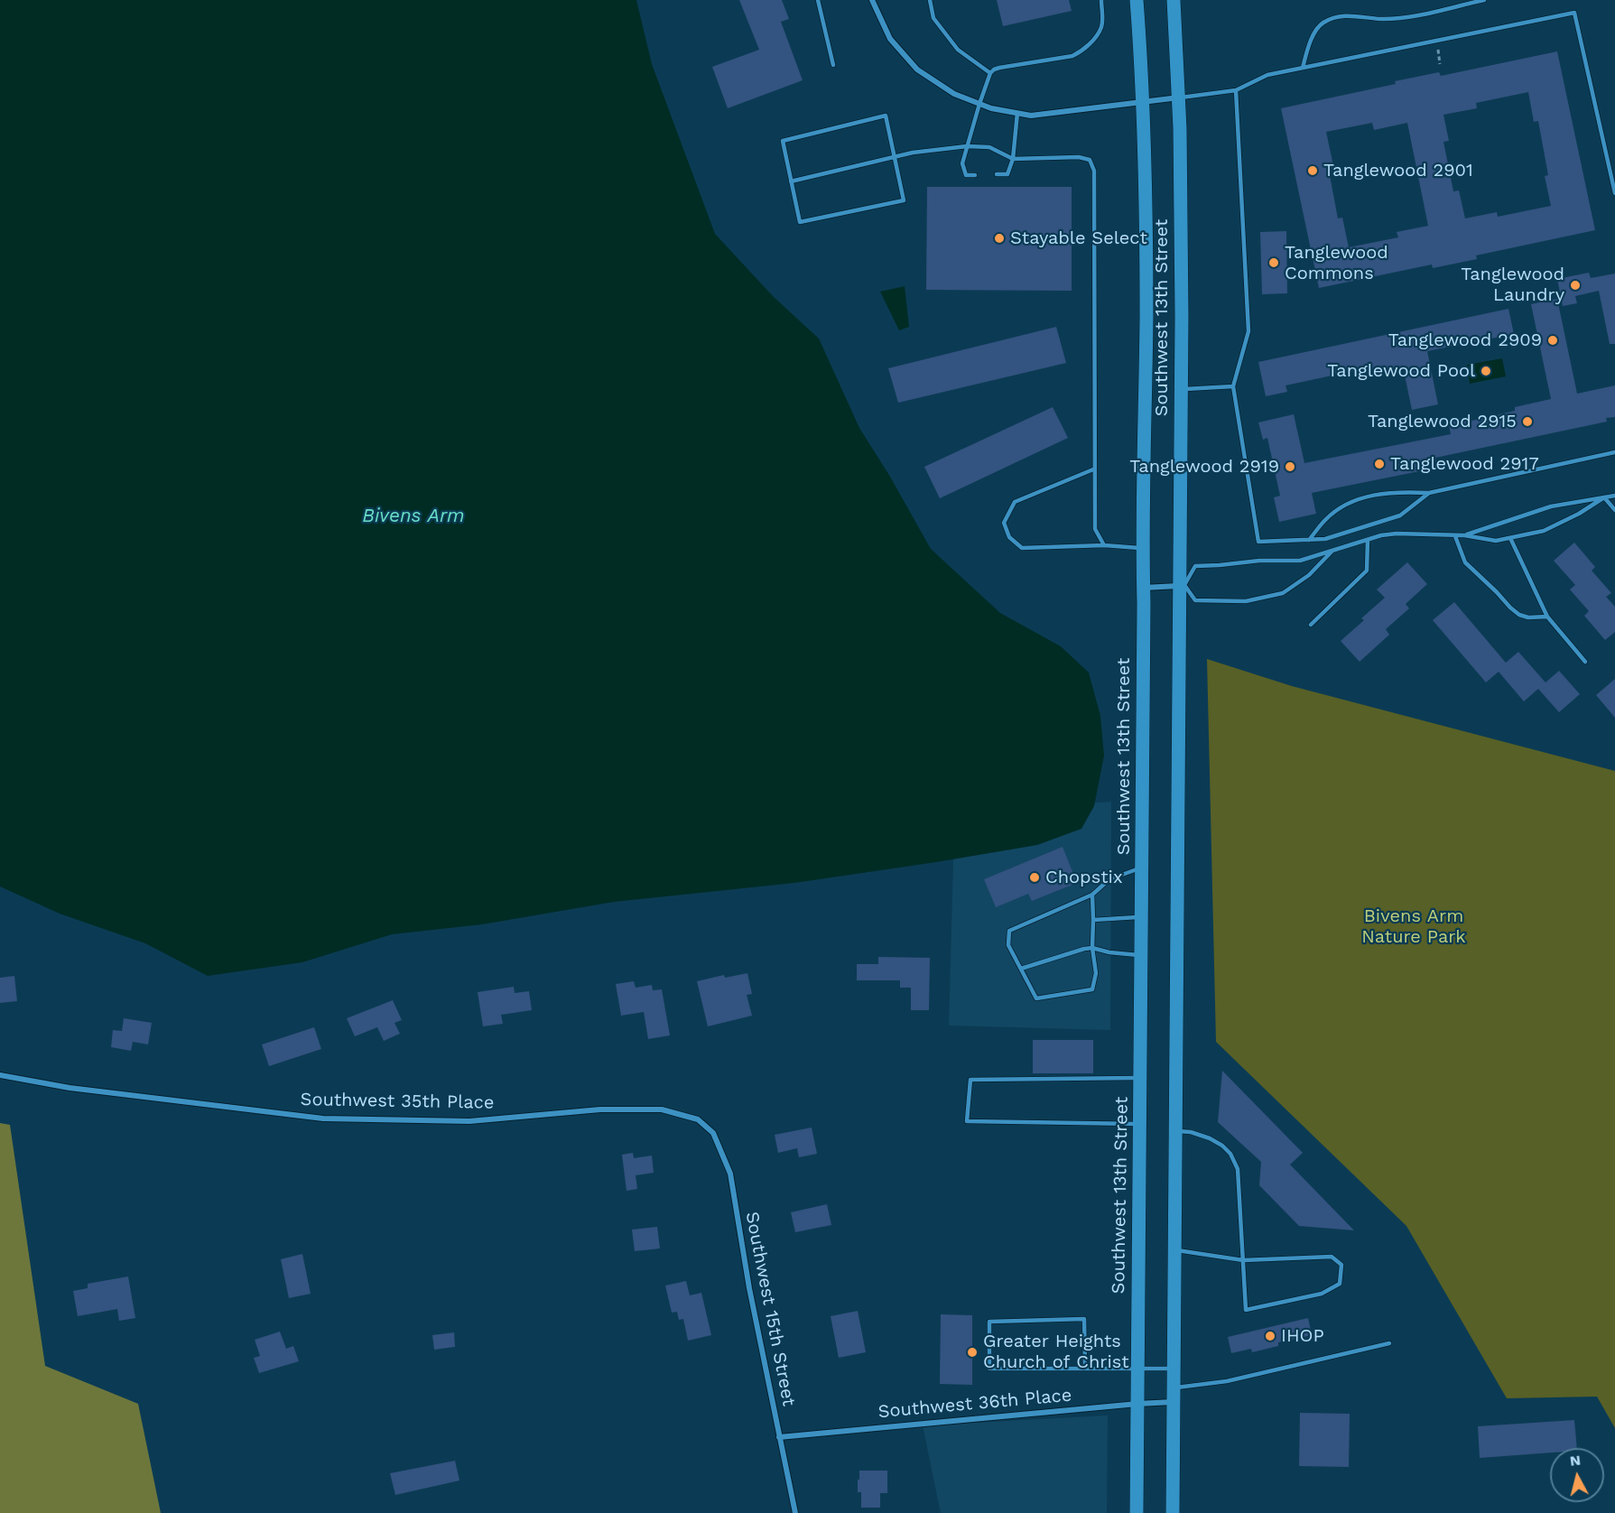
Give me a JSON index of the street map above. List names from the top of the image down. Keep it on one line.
{"streets":{"main road":["Southwest 13th Street"],"street":["Southwest 35th Place","Southwest 15th Street","Southwest 36th Place"]},"crossings":[["Southwest 13th Street","Southwest 36th Place"],["Southwest 35th Place","Southwest 15th Street"],["Southwest 15th Street","Southwest 36th Place"]],"water":["Bivens Arm"],"parks":["Bivens Arm Nature Park"],"places":["Tanglewood 2901","Stayable Select","Tanglewood Commons","Tanglewood Laundry","Tanglewood 2909","Tanglewood Pool","Tanglewood 2915","Tanglewood 2917","Tanglewood 2919","Chopstix","IHOP","Greater Heights Church of Christ"],"north":"top"}
